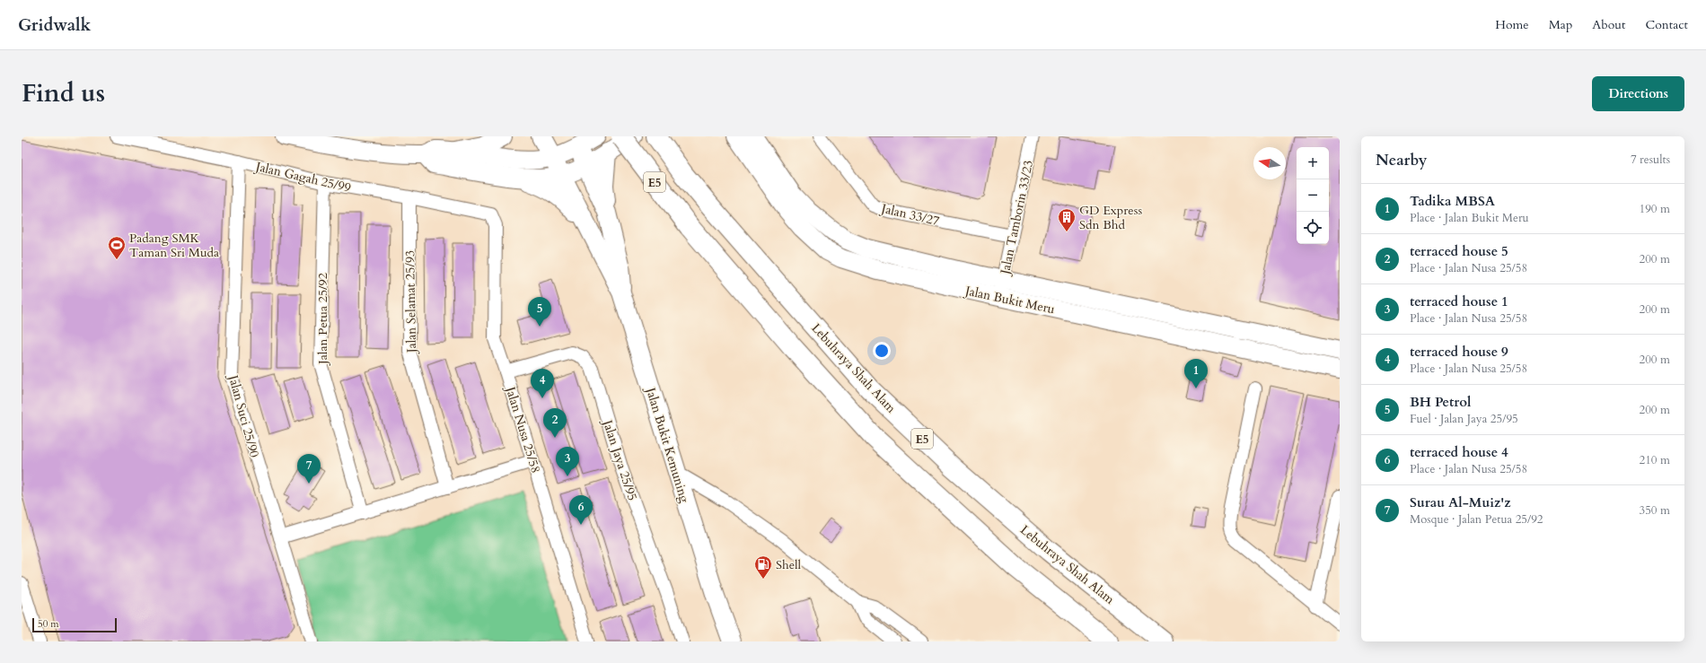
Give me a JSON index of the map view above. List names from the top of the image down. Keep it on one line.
{"streets":{"highway":["E5","Lebuhraya Shah Alam"],"main road":["Jalan Bukit Meru","Jalan Bukit Kemuning"],"street":["Jalan Gagah 25/99","Jalan 33/27","Jalan Tamborin 33/23","Jalan Selamat 25/93","Jalan Petua 25/92","Jalan Suci 25/90","Jalan Nusa 25/58","Jalan Jaya 25/95"]},"crossings":[["Jalan Gagah 25/99","Jalan Selamat 25/93"],["Jalan Gagah 25/99","Jalan Petua 25/92"],["Jalan Gagah 25/99","Jalan Suci 25/90"],["Jalan Gagah 25/99","Jalan Nusa 25/58"],["Jalan 33/27","Jalan Tamborin 33/23"],["Jalan Tamborin 33/23","Jalan Bukit Meru"],["Jalan Nusa 25/58","Jalan Jaya 25/95"]],"places":{"building":["GD Express Sdn Bhd"],"sports":["Padang SMK Taman Sri Muda"],"fuel station":["Shell"]},"scale_bar":"50 m","north":"left","page":{"header":"Gridwalk","nav":["Home","Map","About","Contact"],"title":"Find us","buttons":"Directions","heading":["Nearby","7 results"],"map_buttons":["+","−"],"list":[{"mark":"1","name":"Tadika MBSA","note":"Place · Jalan Bukit Meru","value":"190 m"},{"mark":"2","name":"terraced house 5","note":"Place · Jalan Nusa 25/58","value":"200 m"},{"mark":"3","name":"terraced house 1","note":"Place · Jalan Nusa 25/58","value":"200 m"},{"mark":"4","name":"terraced house 9","note":"Place · Jalan Nusa 25/58","value":"200 m"},{"mark":"5","name":"BH Petrol","note":"Fuel · Jalan Jaya 25/95","value":"200 m"},{"mark":"6","name":"terraced house 4","note":"Place · Jalan Nusa 25/58","value":"210 m"},{"mark":"7","name":"Surau Al-Muiz'z","note":"Mosque · Jalan Petua 25/92","value":"350 m"}],"pins":["5","1","4","2","3","7","6"],"scale":"50 m"}}
